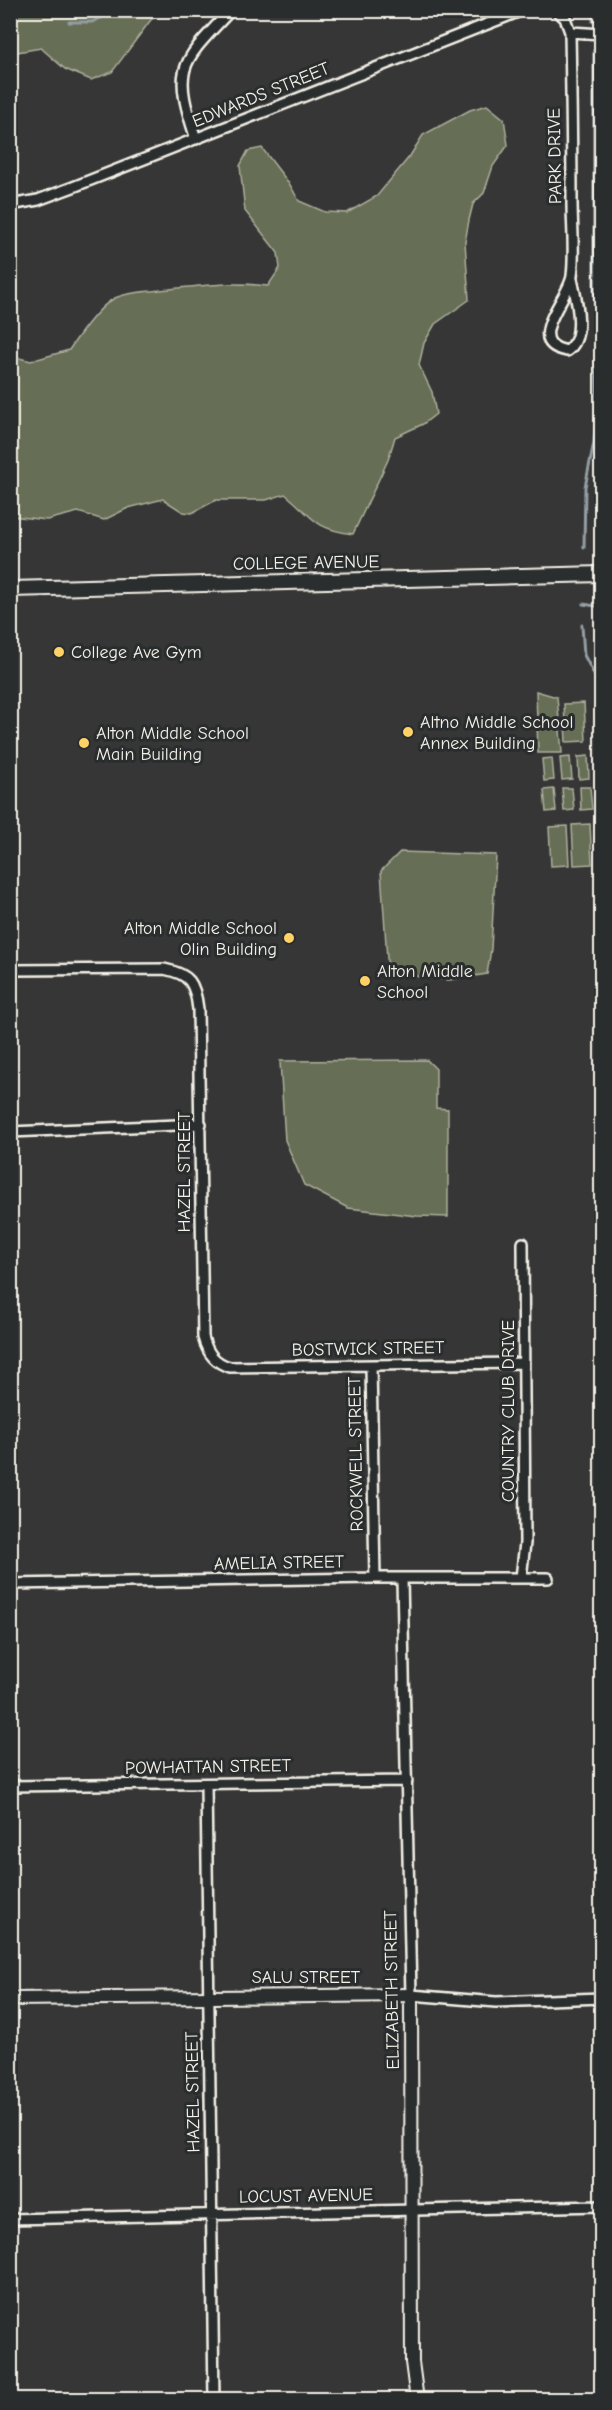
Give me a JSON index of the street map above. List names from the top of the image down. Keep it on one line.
{"streets":{"main road":["COLLEGE AVENUE"],"street":["EDWARDS STREET","PARK DRIVE","HAZEL STREET","BOSTWICK STREET","COUNTRY CLUB DRIVE","ROCKWELL STREET","AMELIA STREET","POWHATTAN STREET","SALU STREET","ELIZABETH STREET","LOCUST AVENUE"]},"crossings":[["HAZEL STREET","BOSTWICK STREET"],["HAZEL STREET","POWHATTAN STREET"],["HAZEL STREET","SALU STREET"],["HAZEL STREET","LOCUST AVENUE"],["BOSTWICK STREET","COUNTRY CLUB DRIVE"],["BOSTWICK STREET","ROCKWELL STREET"],["COUNTRY CLUB DRIVE","AMELIA STREET"],["ROCKWELL STREET","AMELIA STREET"],["AMELIA STREET","ELIZABETH STREET"],["POWHATTAN STREET","ELIZABETH STREET"],["SALU STREET","ELIZABETH STREET"],["ELIZABETH STREET","LOCUST AVENUE"]],"places":["College Ave Gym","Altno Middle School Annex Building","Alton Middle School Main Building","Alton Middle School Olin Building","Alton Middle School"]}
